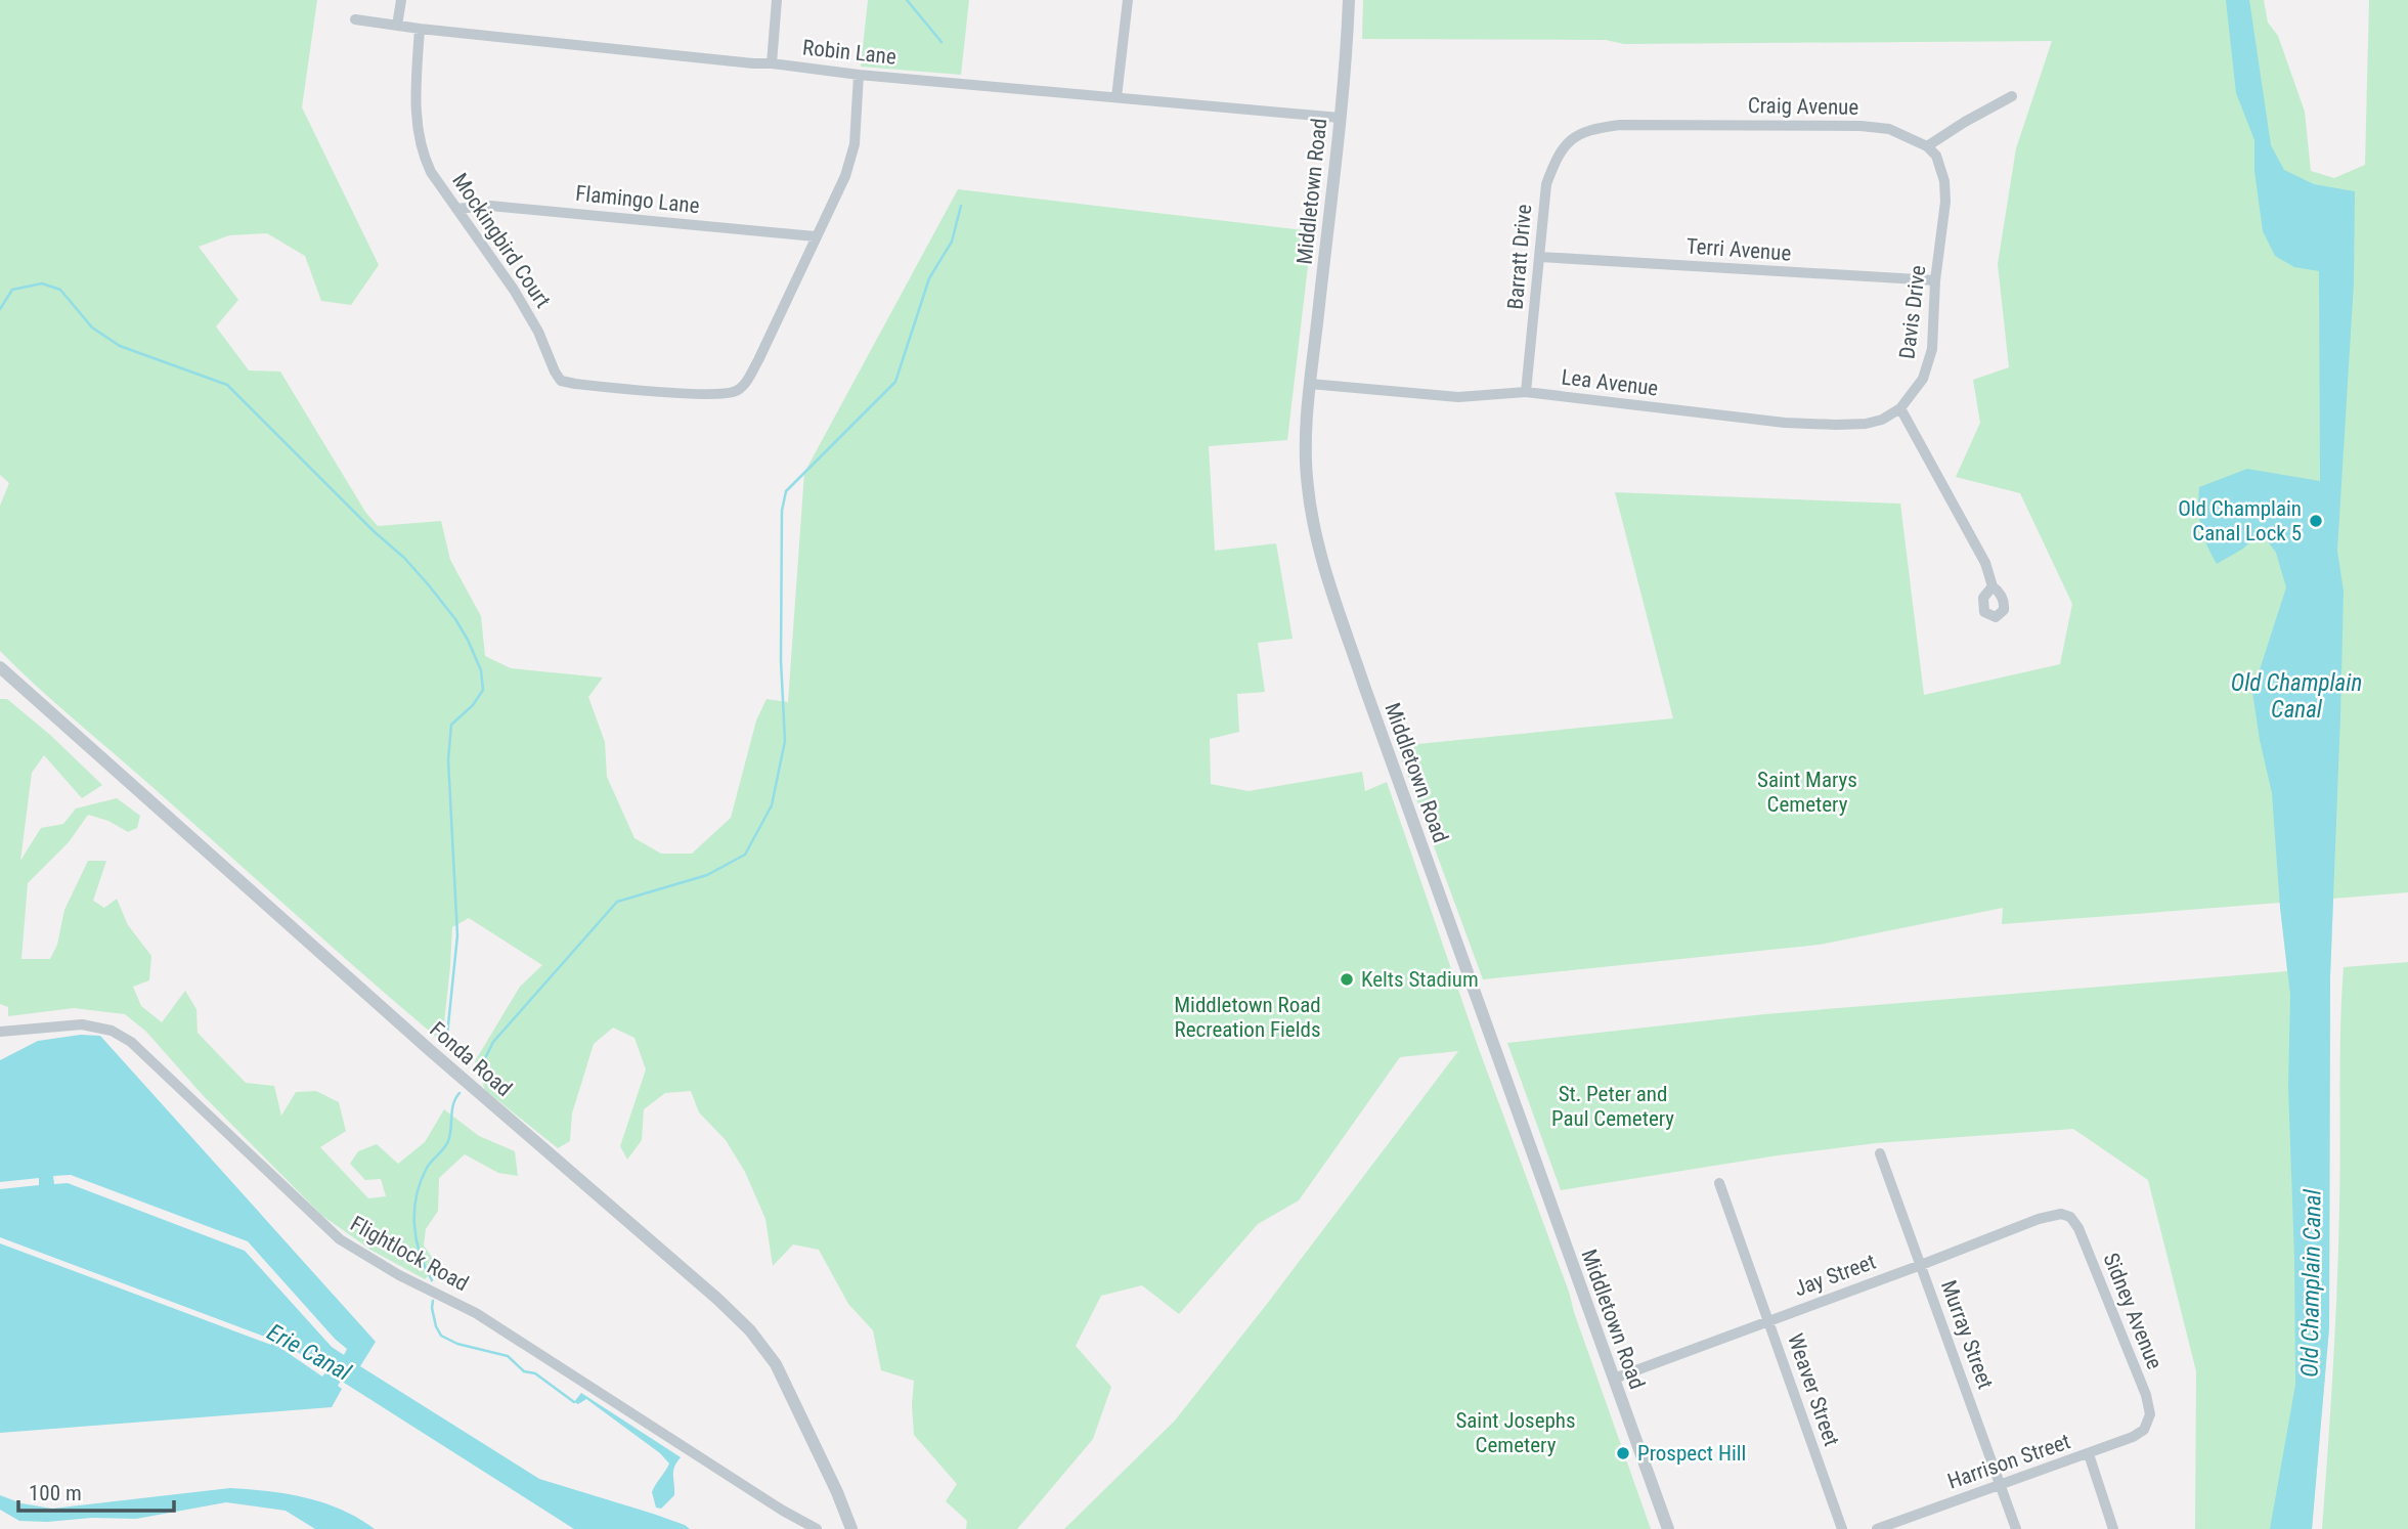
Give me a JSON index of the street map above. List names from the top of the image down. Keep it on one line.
{"streets":{"street":["Robin Lane","Craig Avenue","Middletown Road","Flamingo Lane","Mockingbird Court","Terri Avenue","Barratt Drive","Davis Drive","Lea Avenue","Fonda Road","Flightlock Road","Jay Street","Sidney Avenue","Murray Street","Weaver Street","Harrison Street"]},"crossings":[["Robin Lane","Middletown Road"],["Robin Lane","Mockingbird Court"],["Craig Avenue","Barratt Drive"],["Craig Avenue","Davis Drive"],["Middletown Road","Lea Avenue"],["Middletown Road","Jay Street"],["Flamingo Lane","Mockingbird Court"],["Terri Avenue","Barratt Drive"],["Terri Avenue","Davis Drive"],["Barratt Drive","Lea Avenue"],["Davis Drive","Lea Avenue"],["Jay Street","Sidney Avenue"],["Jay Street","Murray Street"],["Jay Street","Weaver Street"],["Sidney Avenue","Harrison Street"],["Murray Street","Harrison Street"]],"water":["Old Champlain Canal","Erie Canal"],"parks":["Saint Marys Cemetery","Middletown Road Recreation Fields","St. Peter and Paul Cemetery","Saint Josephs Cemetery"],"places":["Old Champlain Canal Lock 5","Kelts Stadium","Prospect Hill"],"scale_bar":"100 m"}
